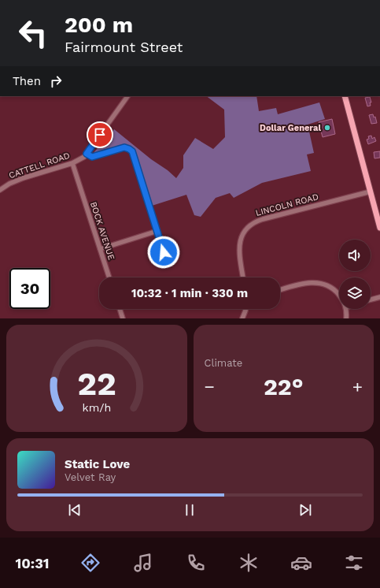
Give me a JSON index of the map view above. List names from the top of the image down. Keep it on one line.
{"streets":{"street":["CATTELL ROAD","LINCOLN ROAD","BOCK AVENUE"]},"crossings":[["CATTELL ROAD","BOCK AVENUE"]],"places":["Dollar General"],"page":{"turn":["200 m","Fairmount Street"],"then":"Then","limit":"30","trip":"10:32 · 1 min · 330 m","tile":"Climate","heat":["−","22°","+"],"song":["Static Love","Velvet Ray"],"tabs":"10:31","gauge":["22","km/h"]}}
